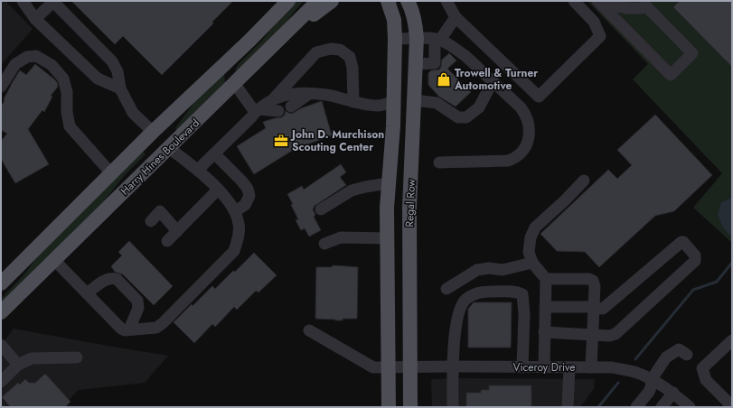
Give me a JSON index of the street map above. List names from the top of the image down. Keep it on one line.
{"streets":{"main road":["Harry Hines Boulevard","Regal Row"],"street":["Viceroy Drive"]},"crossings":[["Regal Row","Viceroy Drive"]],"places":{"shop":["Trowell & Turner Automotive"],"office":["John D. Murchison Scouting Center"]}}
